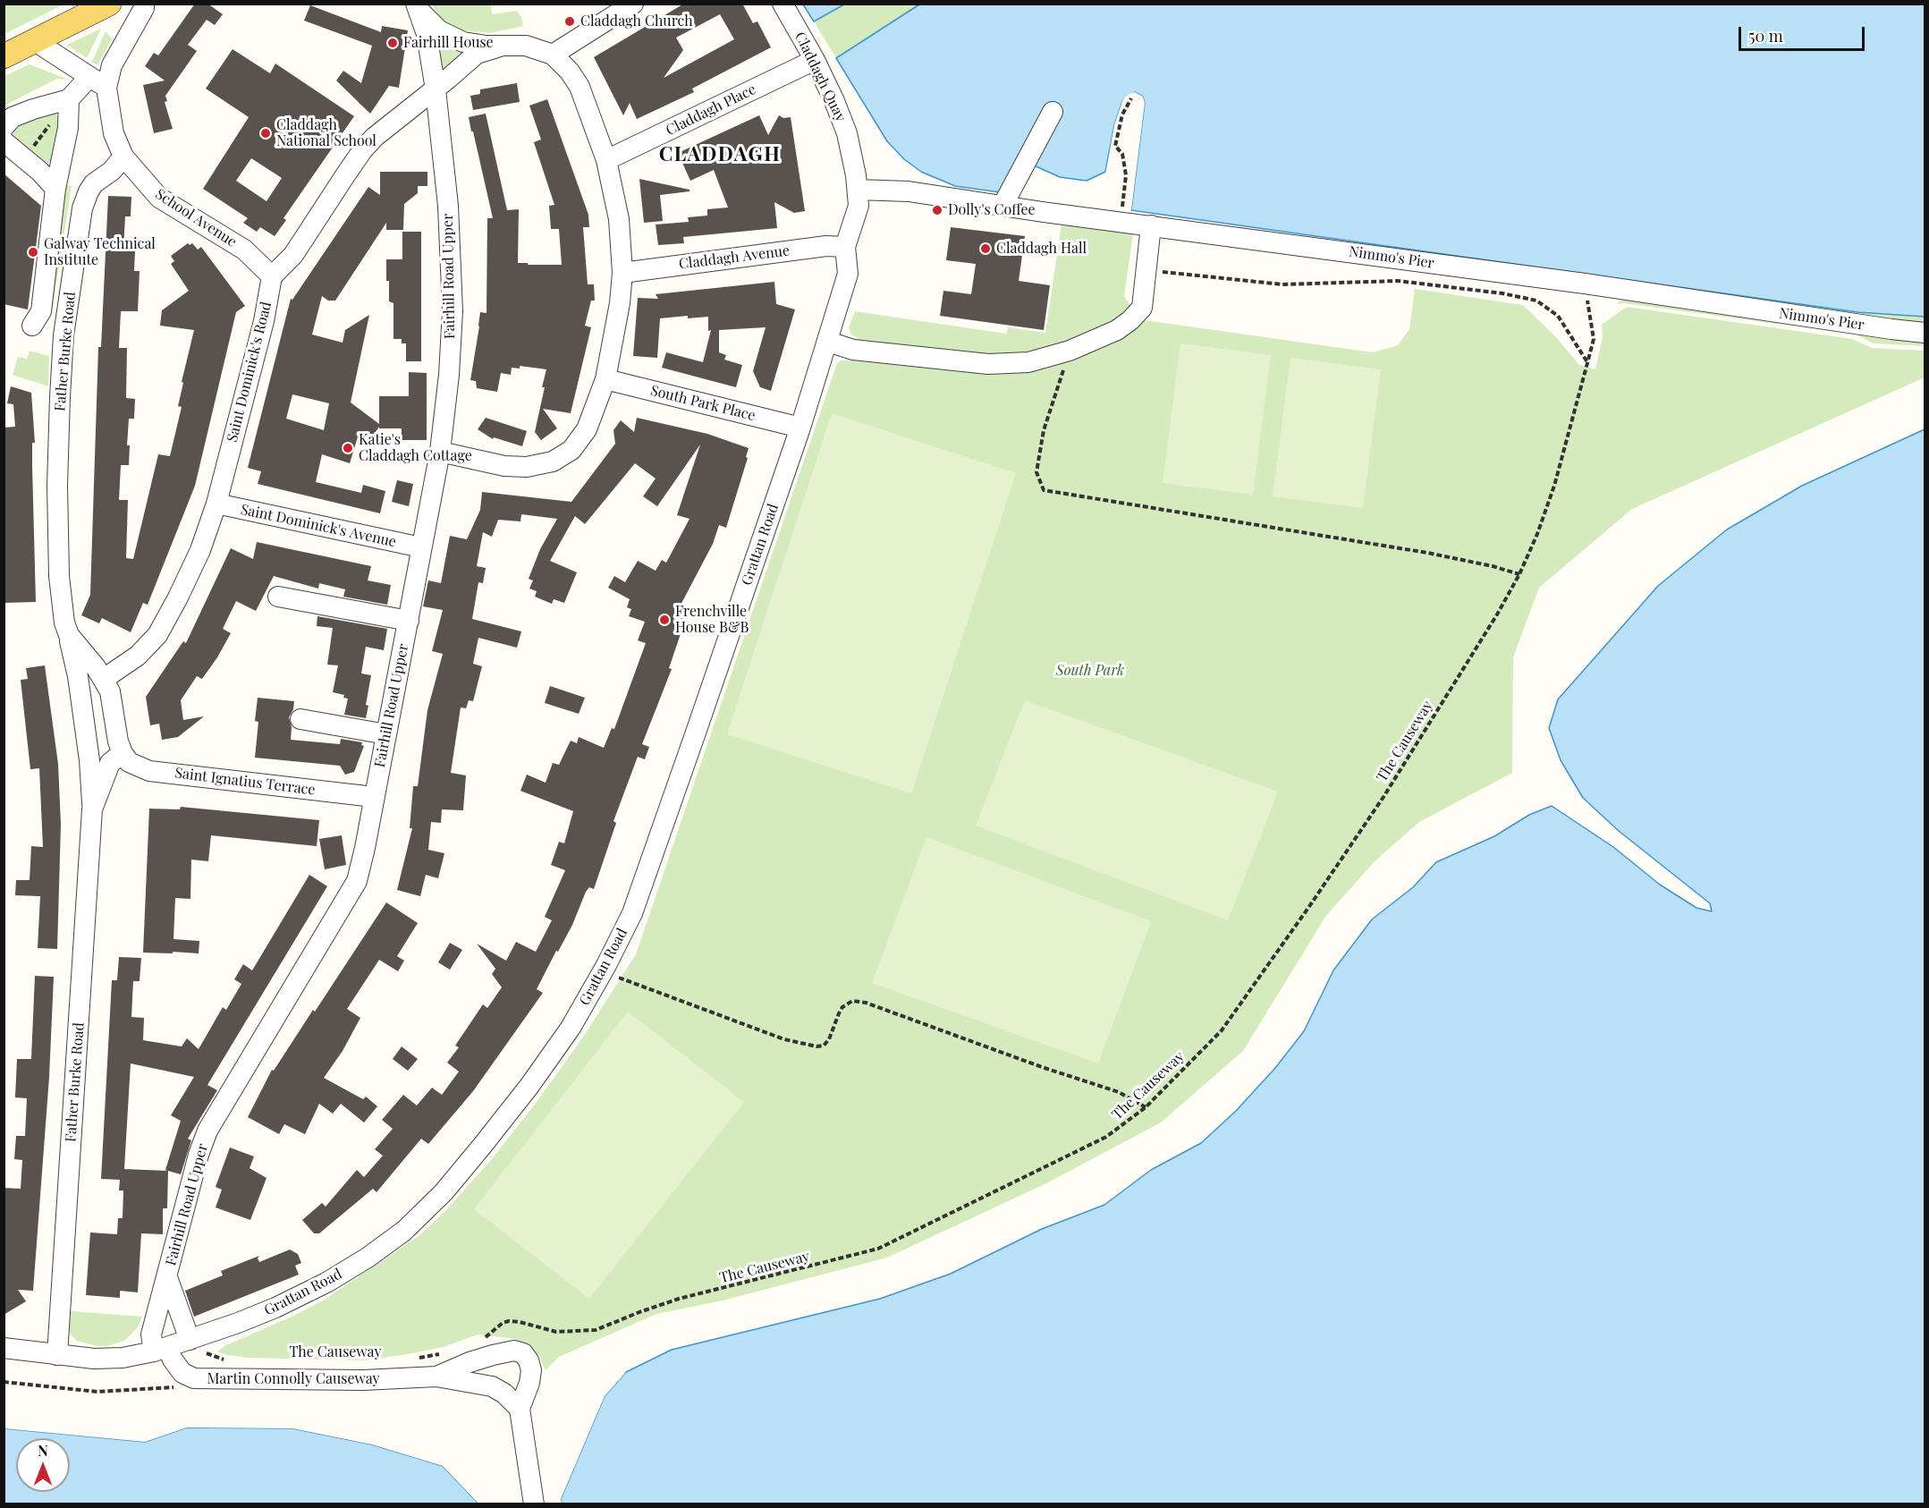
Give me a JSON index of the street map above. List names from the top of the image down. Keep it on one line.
{"streets":{"street":["Claddagh Quay","Claddagh Place","School Avenue","Claddagh Avenue","Nimmo's Pier","Fairhill Road Upper","Father Burke Road","Saint Dominick's Road","South Park Place","Saint Dominick's Avenue","Grattan Road","Saint Ignatius Terrace","Martin Connolly Causeway"],"path":["The Causeway"]},"crossings":[["Claddagh Quay","Claddagh Place"],["Claddagh Quay","Claddagh Avenue"],["Claddagh Quay","Nimmo's Pier"],["Claddagh Quay","Grattan Road"],["School Avenue","Father Burke Road"],["School Avenue","Saint Dominick's Road"],["Claddagh Avenue","Grattan Road"],["Nimmo's Pier","The Causeway"],["Fairhill Road Upper","Saint Dominick's Avenue"],["Fairhill Road Upper","Grattan Road"],["Fairhill Road Upper","Saint Ignatius Terrace"],["Fairhill Road Upper","Martin Connolly Causeway"],["Father Burke Road","Saint Dominick's Road"],["Father Burke Road","Grattan Road"],["Father Burke Road","Saint Ignatius Terrace"],["Saint Dominick's Road","Saint Dominick's Avenue"],["South Park Place","Grattan Road"],["Grattan Road","Martin Connolly Causeway"]],"districts":["CLADDAGH"],"parks":["South Park"],"places":["Claddagh Church","Fairhill House","Claddagh National School","Dolly's Coffee","Claddagh Hall","Galway Technical Institute","Katie's Claddagh Cottage","Frenchville House B&B"],"scale_bar":"50 m","north":"top"}
